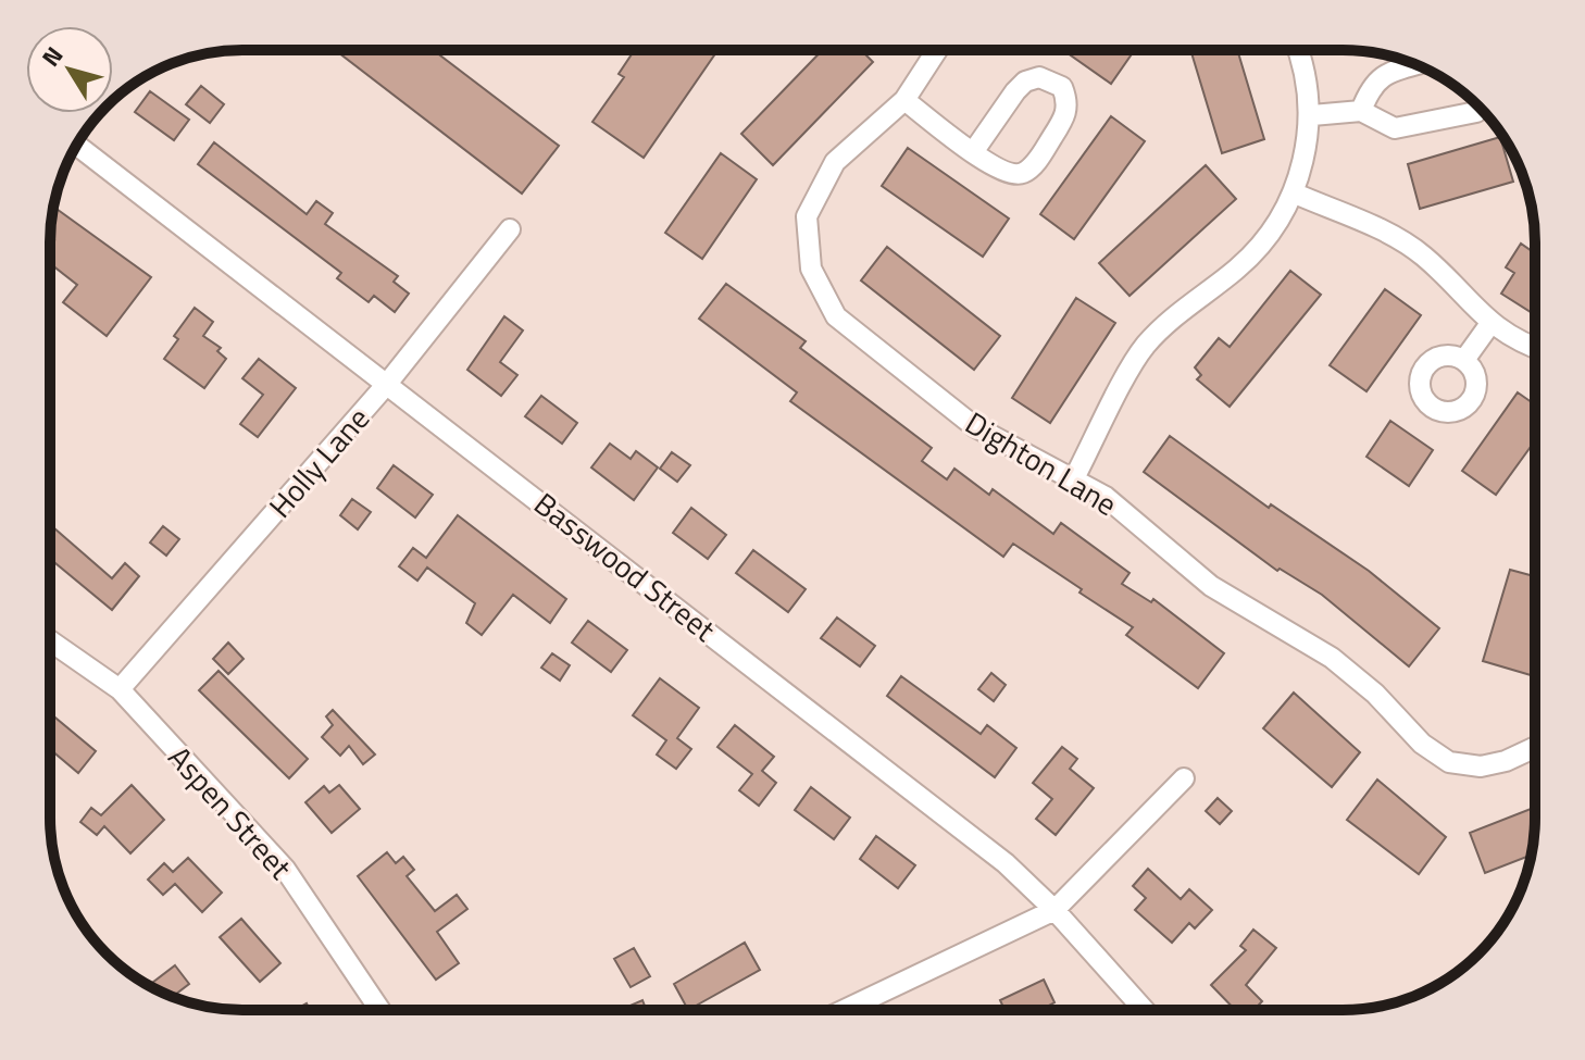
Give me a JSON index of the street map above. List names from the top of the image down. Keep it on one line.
{"streets":{"street":["Holly Lane","Dighton Lane","Basswood Street","Aspen Street"]},"crossings":[["Holly Lane","Basswood Street"],["Holly Lane","Aspen Street"]],"north":"top left"}
